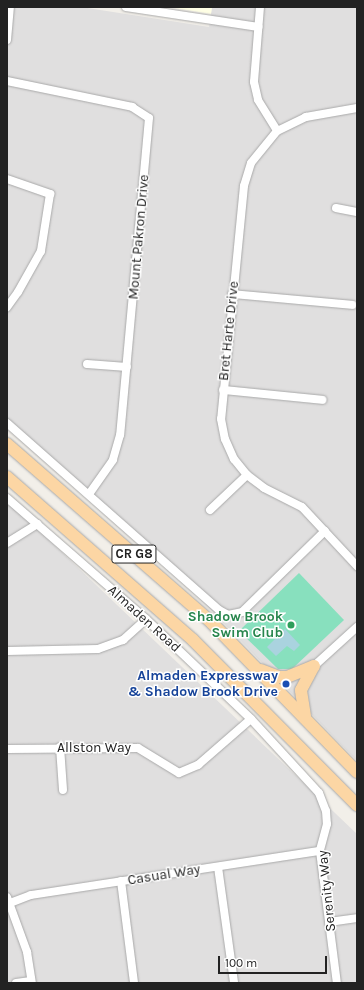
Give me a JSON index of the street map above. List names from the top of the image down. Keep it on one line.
{"streets":{"main road":["CR G8"],"street":["Mount Pakron Drive","Bret Harte Drive","Almaden Road","Allston Way","Casual Way","Serenity Way"]},"crossings":[["Almaden Road","Allston Way"],["Almaden Road","Serenity Way"],["Casual Way","Serenity Way"]],"places":["Shadow Brook Swim Club","Almaden Expressway & Shadow Brook Drive"],"scale_bar":"100 m"}
